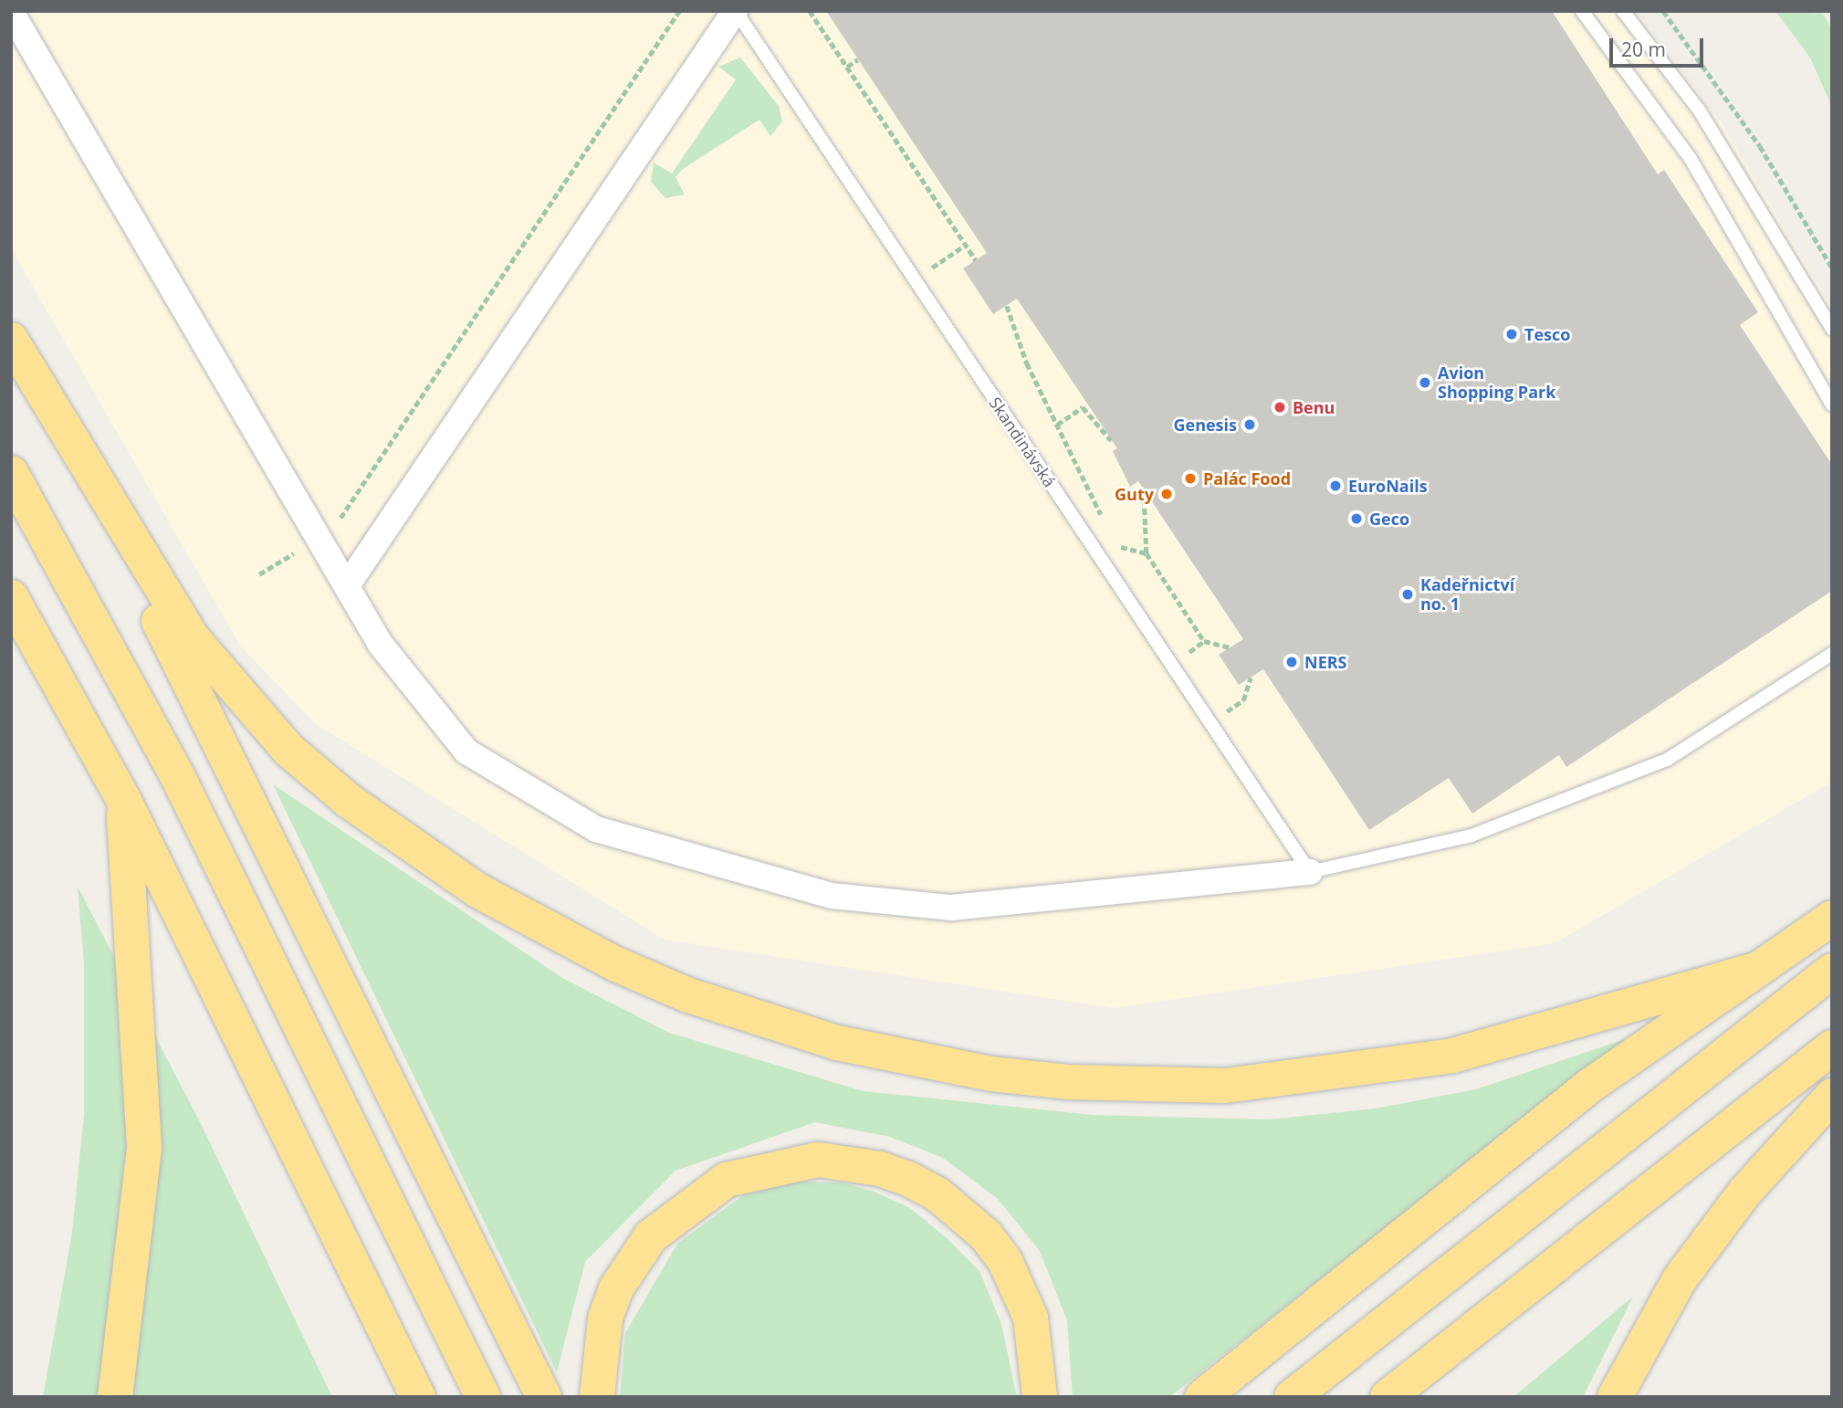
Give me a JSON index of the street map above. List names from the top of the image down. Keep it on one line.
{"streets":{"lane":["Skandinávská"]},"places":["Tesco","Avion Shopping Park","Benu","Genesis","Palác Food","EuroNails","Guty","Geco","Kadeřnictví no. 1","NERS"],"scale_bar":"20 m"}
